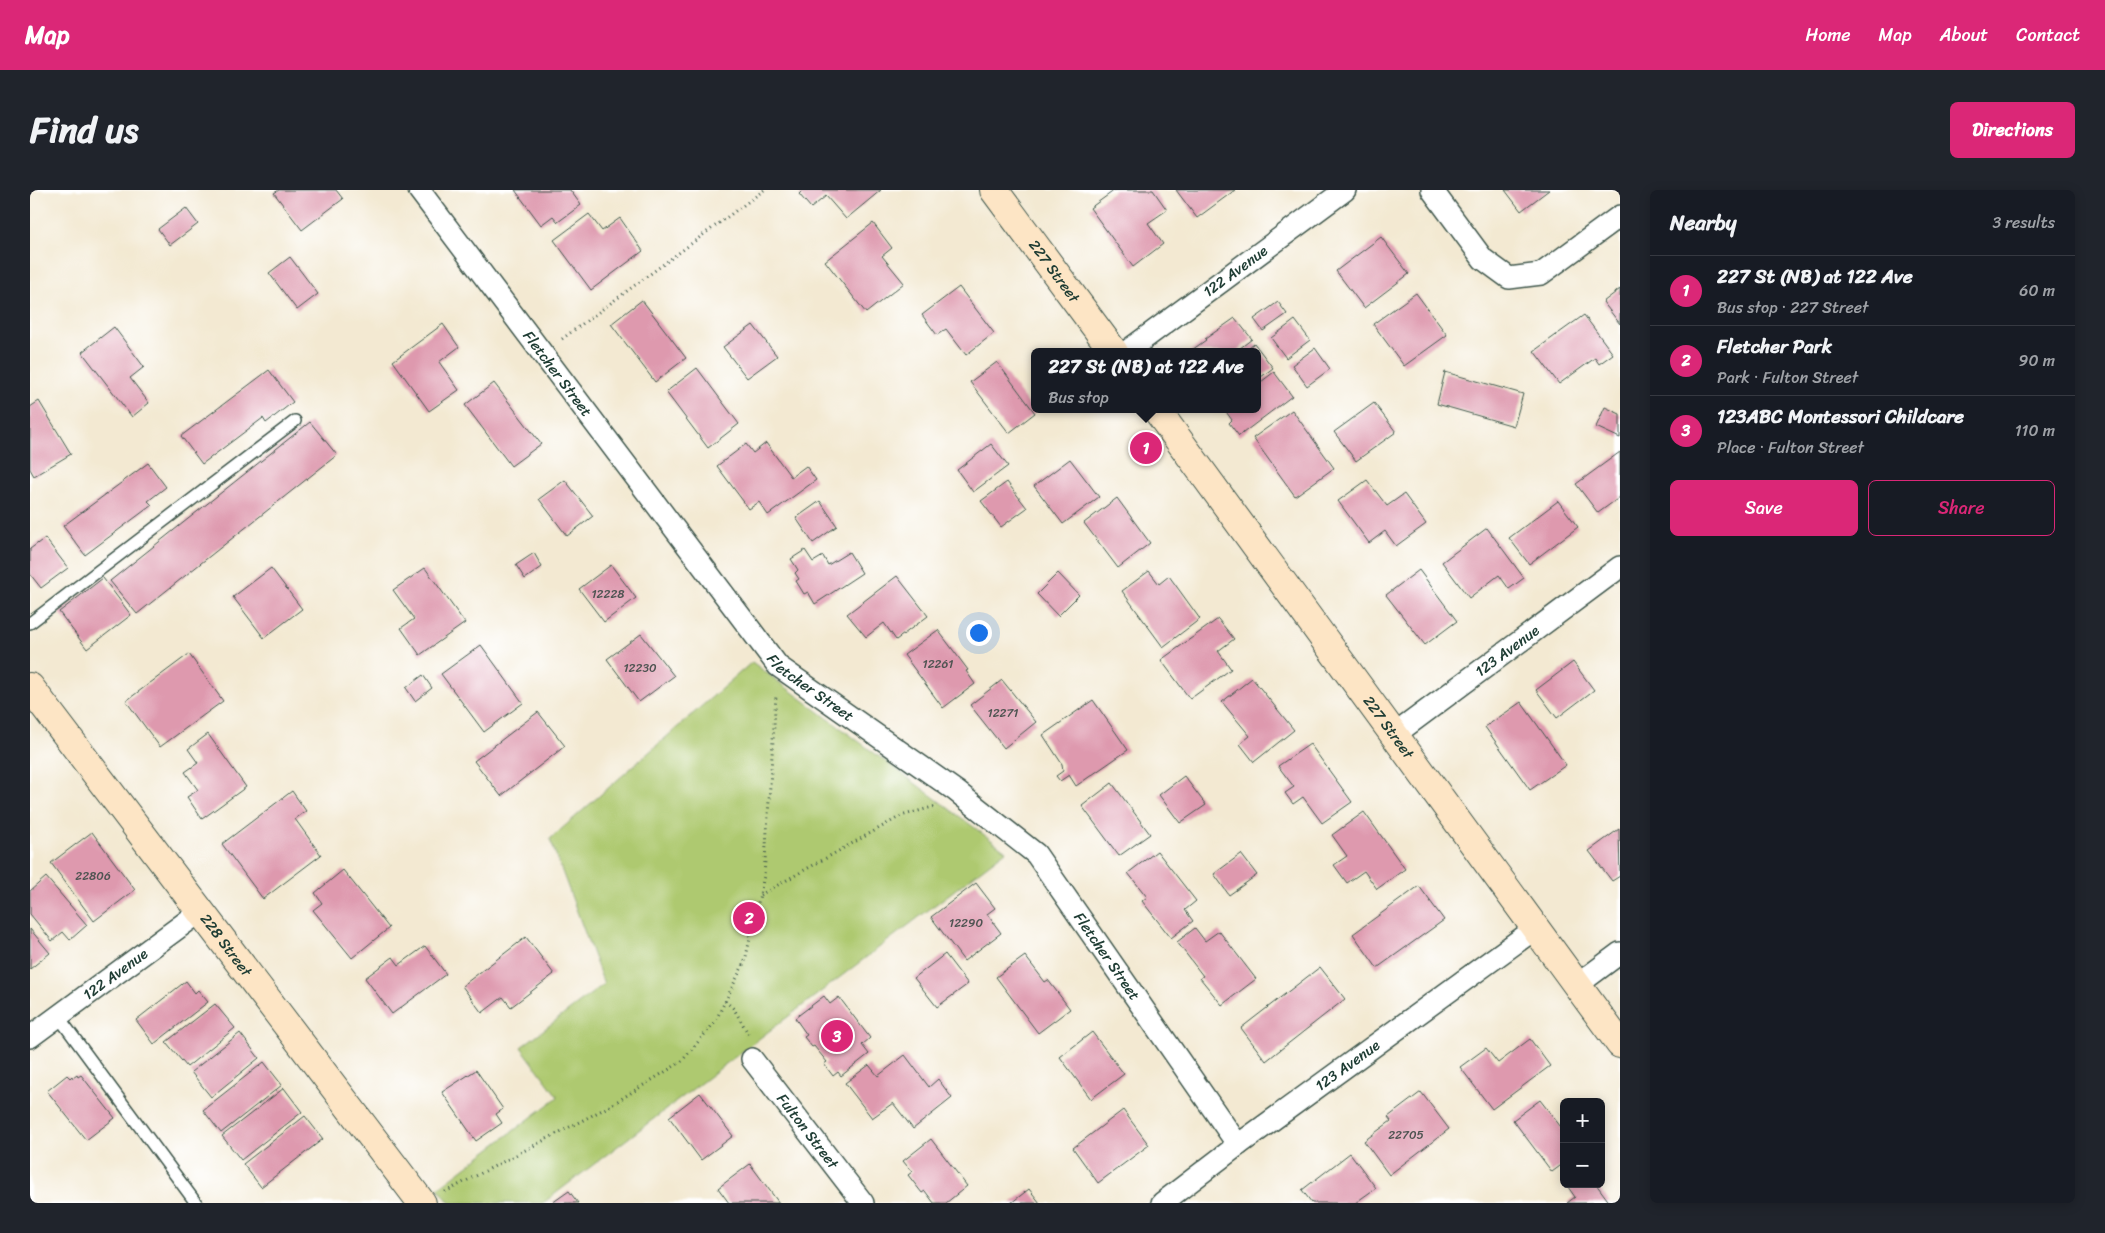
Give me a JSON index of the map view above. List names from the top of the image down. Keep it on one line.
{"streets":{"main road":["227 Street","228 Street"],"street":["122 Avenue","Fletcher Street","123 Avenue","Fulton Street"]},"crossings":[["227 Street","123 Avenue"],["122 Avenue","228 Street"],["Fletcher Street","123 Avenue"]],"house_numbers":["12228","12261","12230","12271","22806","12290","22705"],"page":{"header":"Map","nav":["Home","Map","About","Contact"],"title":"Find us","buttons":["Directions",["Save","Share"]],"heading":["Nearby","3 results"],"list":[{"mark":"1","name":"227 St (NB) at 122 Ave","note":"Bus stop · 227 Street","value":"60 m"},{"mark":"2","name":"Fletcher Park","note":"Park · Fulton Street","value":"90 m"},{"mark":"3","name":"123ABC Montessori Childcare","note":"Place · Fulton Street","value":"110 m"}],"popup":["227 St (NB) at 122 Ave","Bus stop"],"pins":["1","2","3"],"map_buttons":["+","−"]}}
